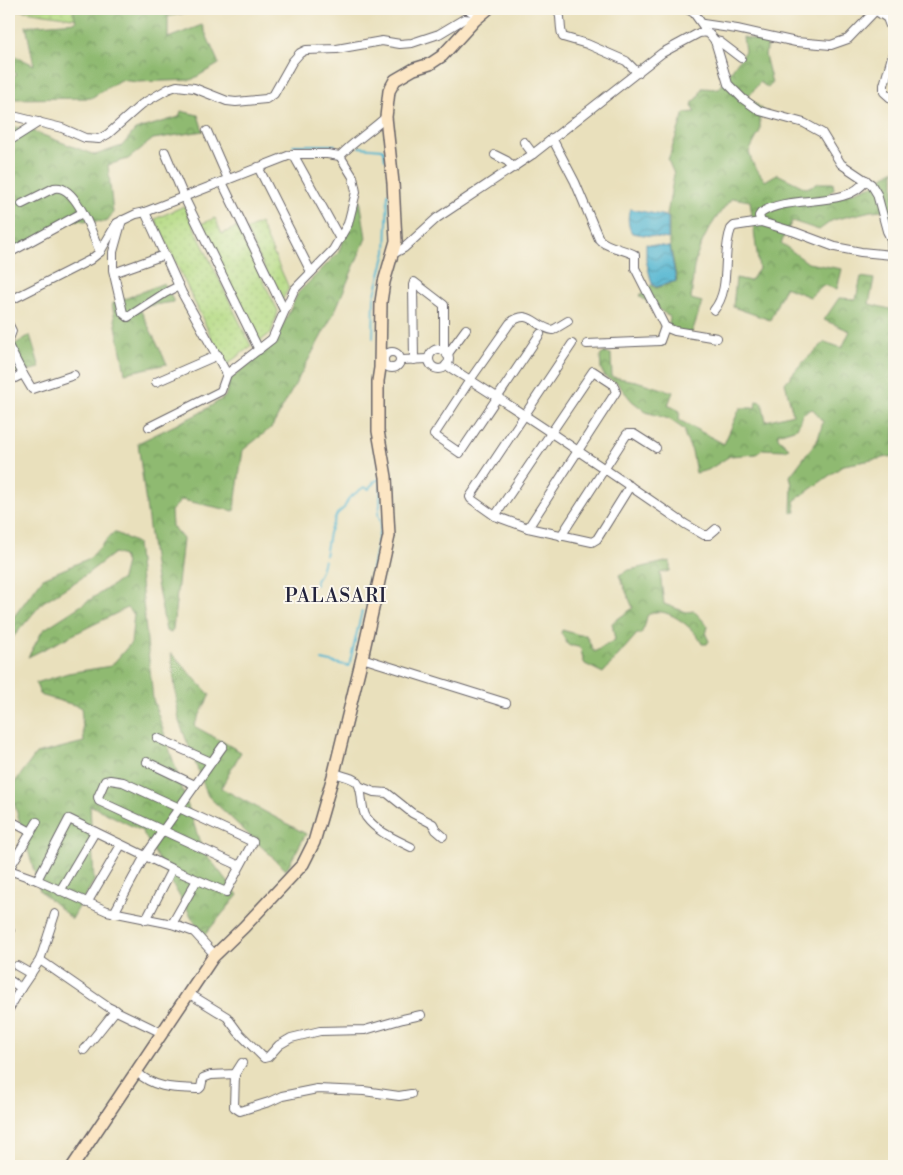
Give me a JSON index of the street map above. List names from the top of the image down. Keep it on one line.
{"districts":["PALASARI"]}
